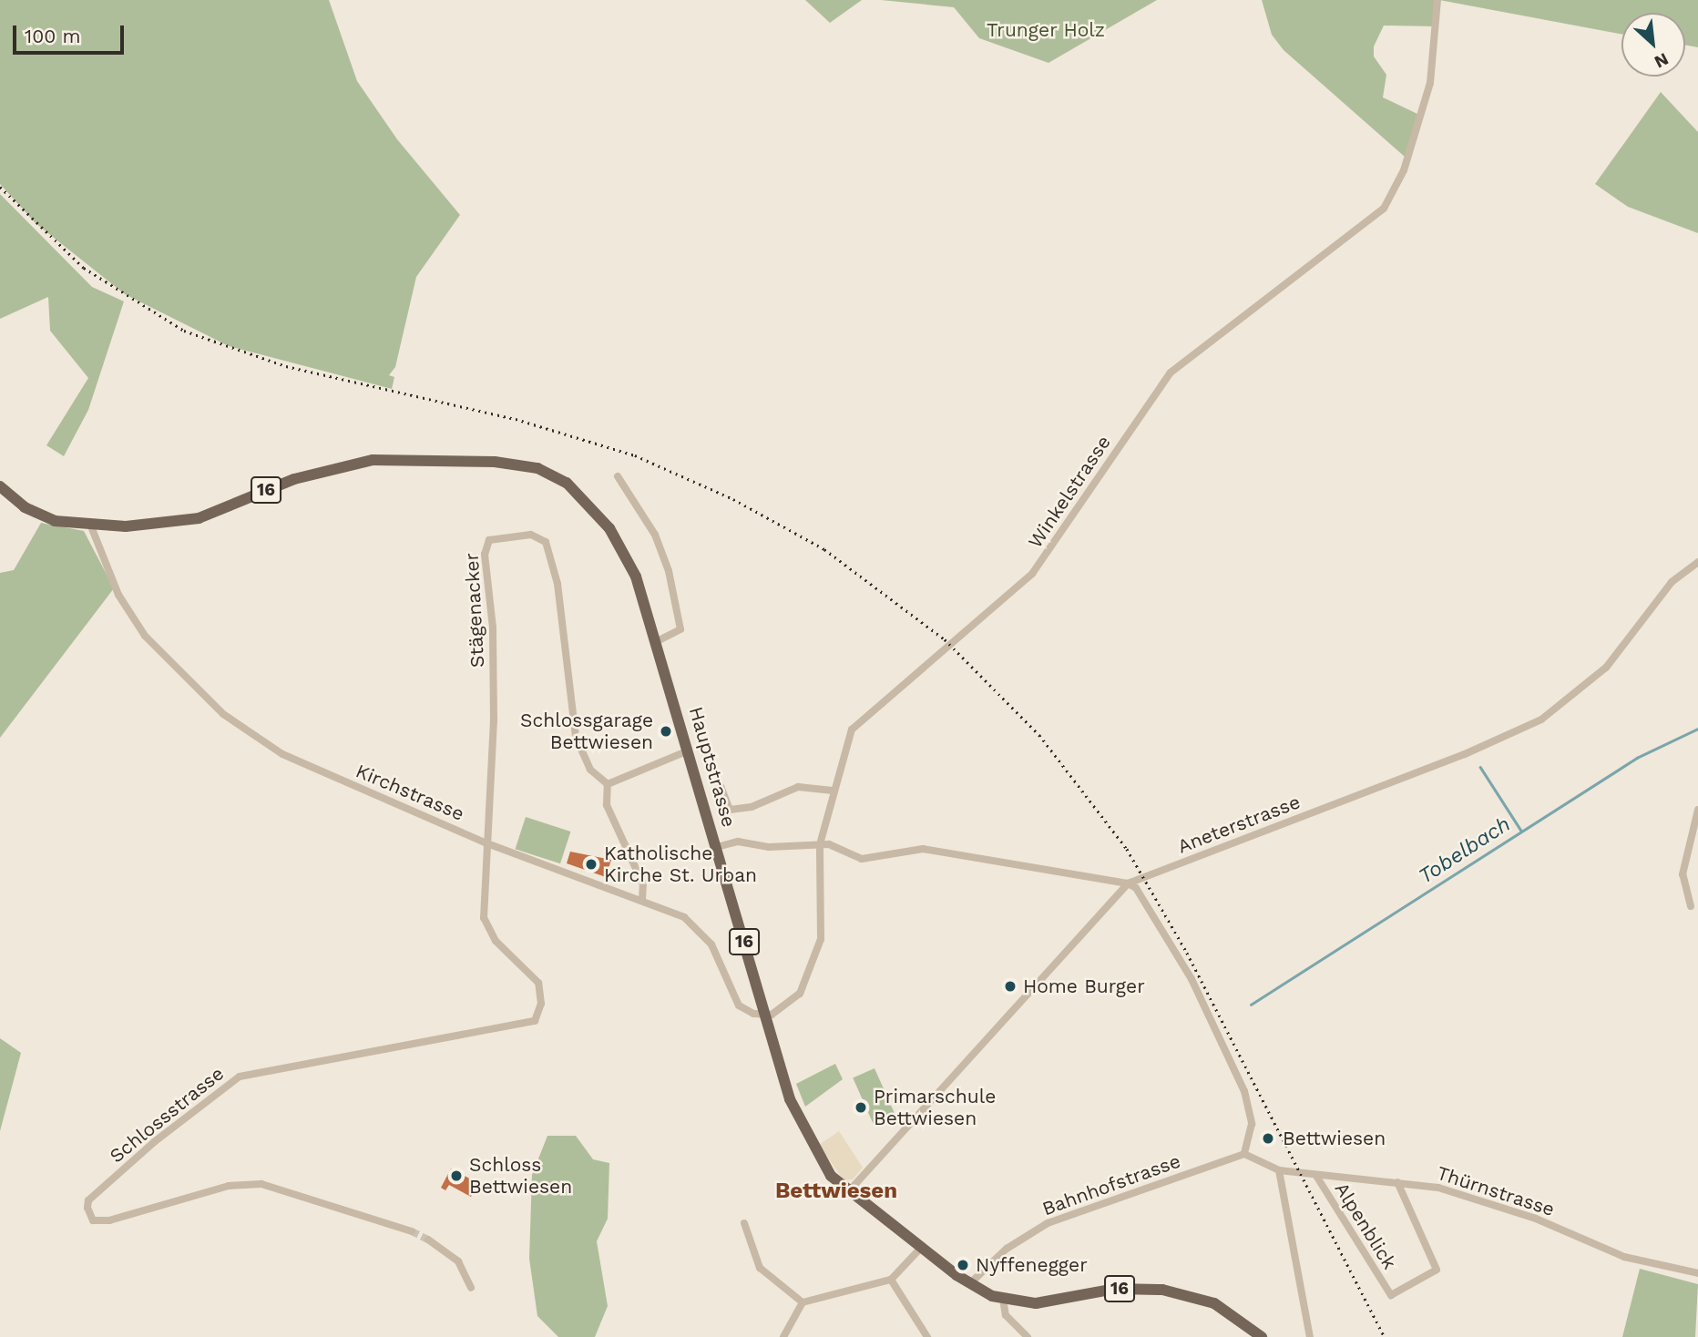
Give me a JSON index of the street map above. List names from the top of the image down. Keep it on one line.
{"streets":{"main road":["16","Hauptstrasse"],"street":["Winkelstrasse","Stägenacker","Kirchstrasse","Aneterstrasse","Schlossstrasse","Bahnhofstrasse","Thürnstrasse","Alpenblick"]},"crossings":[["Winkelstrasse","Hauptstrasse"],["Winkelstrasse","Kirchstrasse"],["Stägenacker","Kirchstrasse"],["Stägenacker","Schlossstrasse"],["Hauptstrasse","Kirchstrasse"],["Hauptstrasse","Bahnhofstrasse"],["Kirchstrasse","Schlossstrasse"],["Thürnstrasse","Alpenblick"]],"districts":["Bettwiesen"],"water":["Tobelbach"],"parks":["Trunger Holz"],"places":["Schlossgarage Bettwiesen","Katholische Kirche St. Urban","Home Burger","Primarschule Bettwiesen","Bettwiesen","Schloss Bettwiesen","Nyffenegger"],"scale_bar":"100 m","north":"bottom right"}
